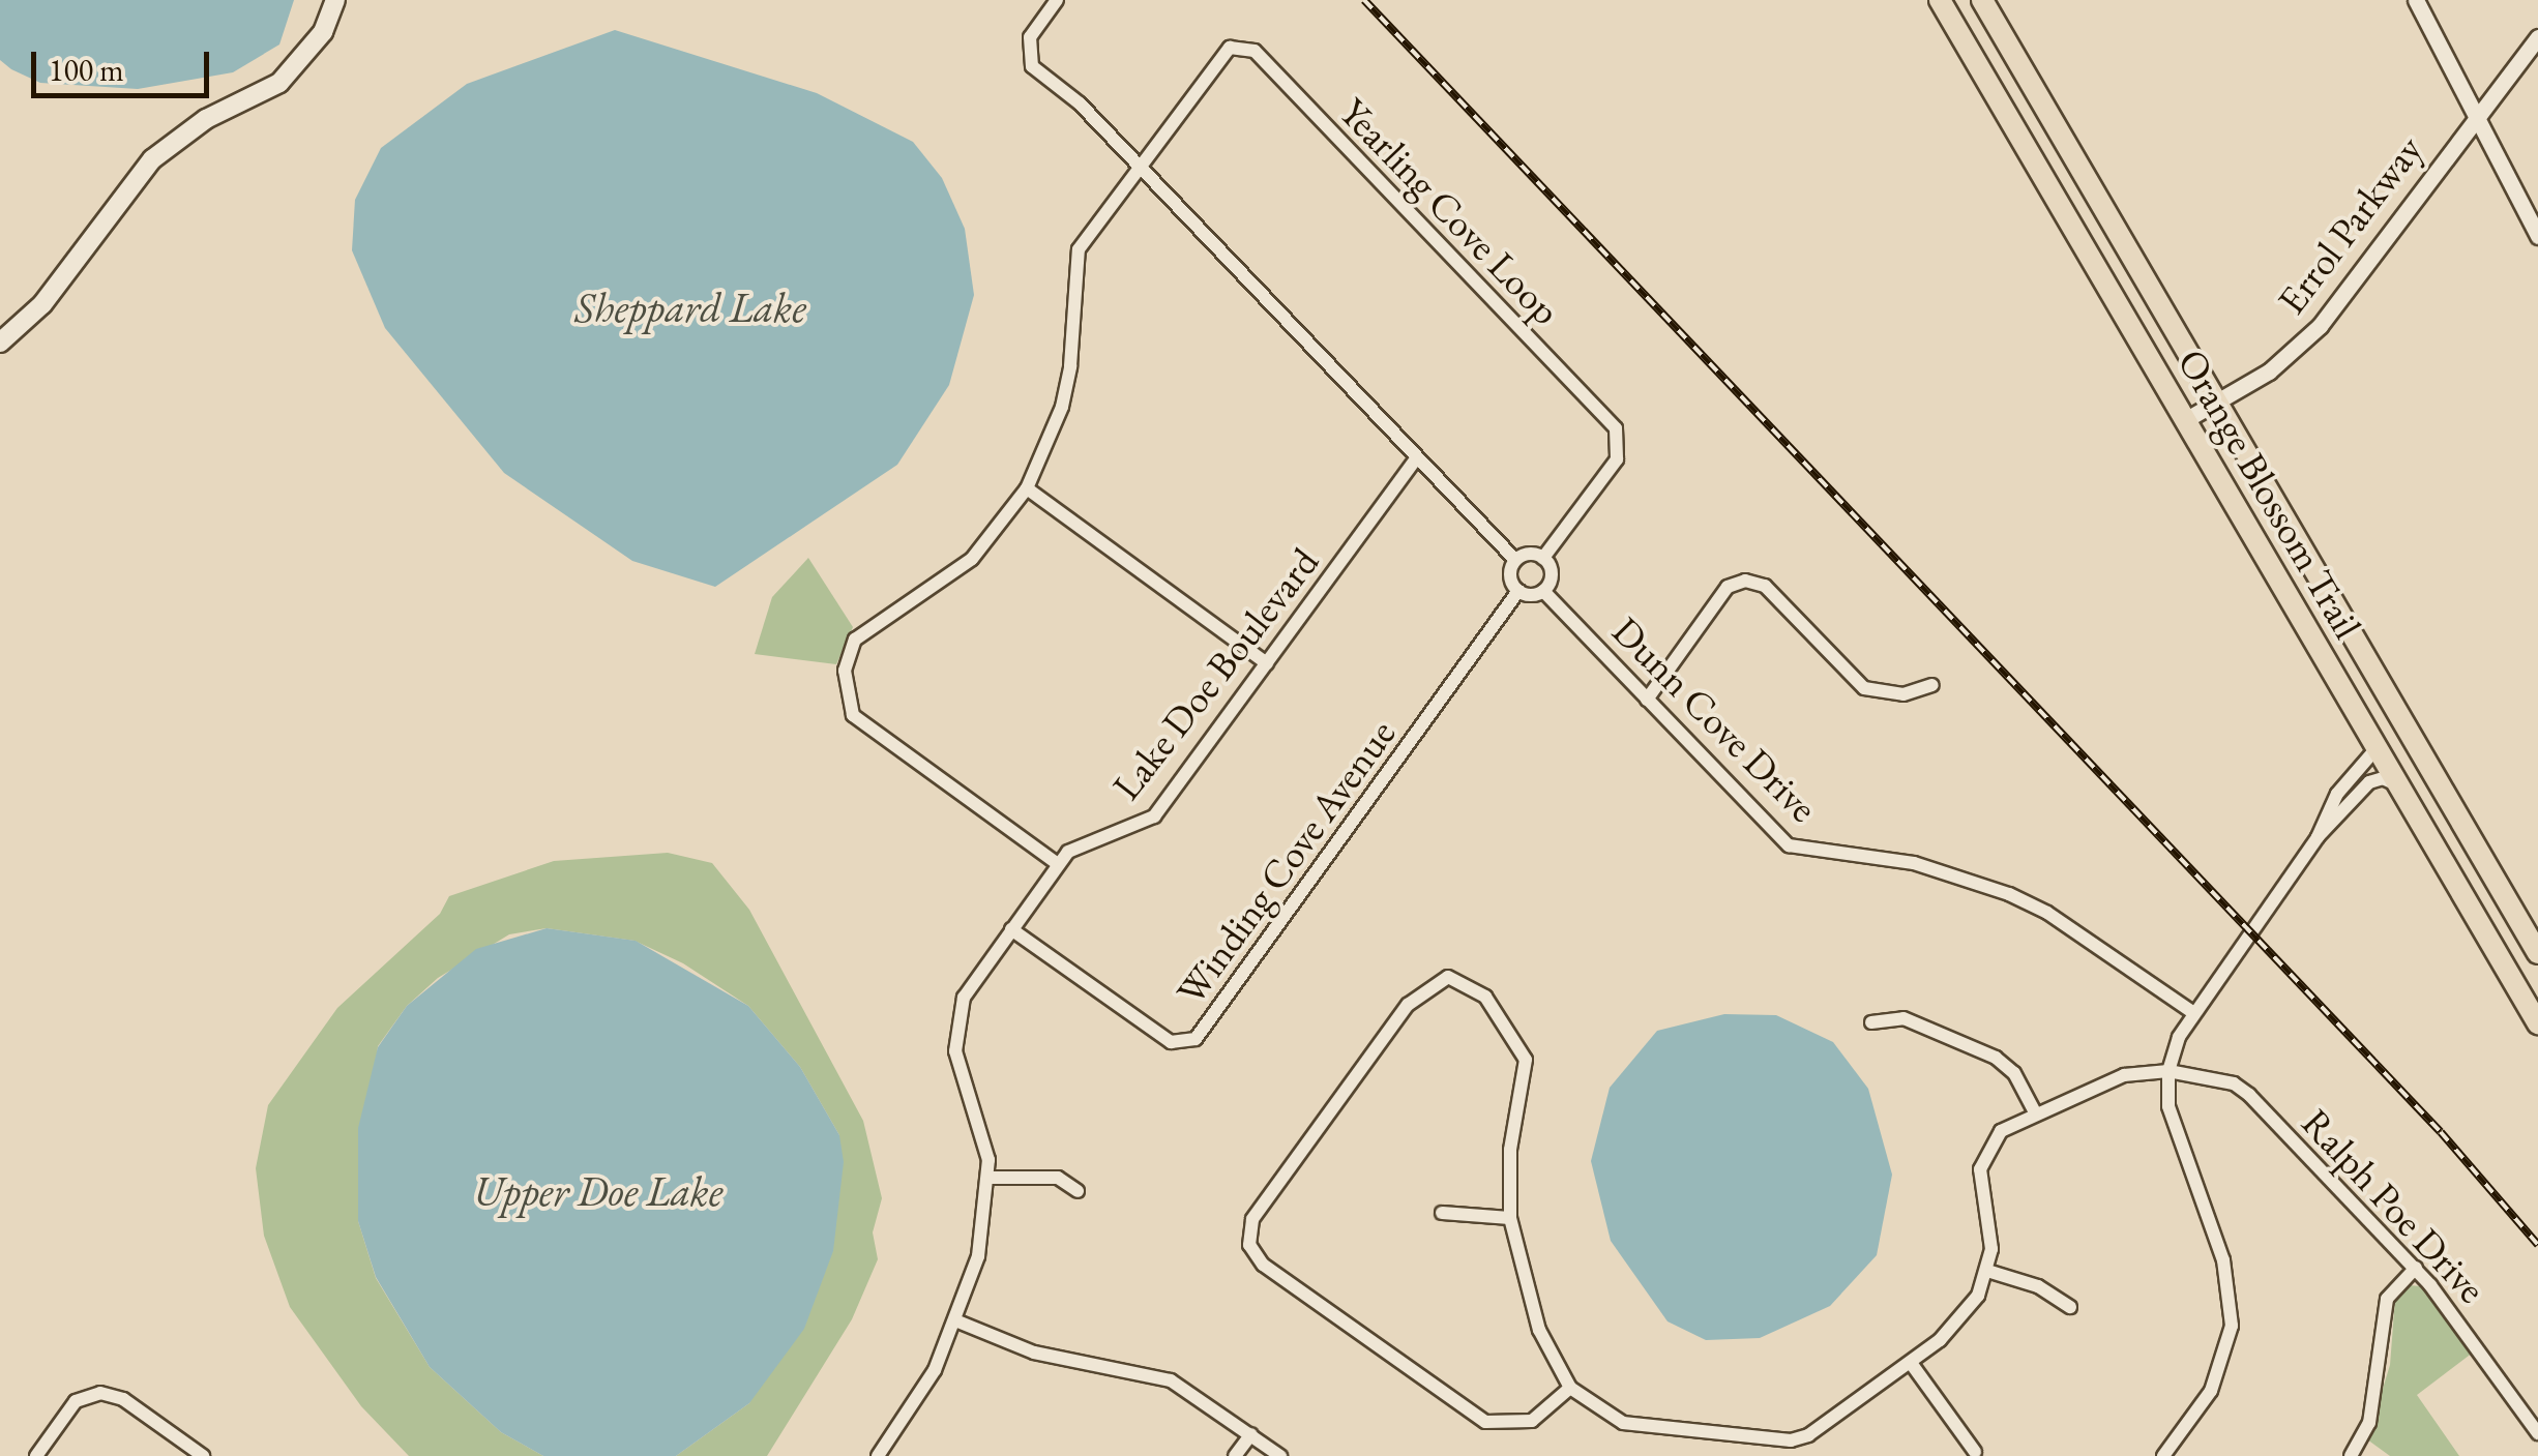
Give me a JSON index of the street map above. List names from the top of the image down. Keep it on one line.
{"streets":{"main road":["Orange Blossom Trail"],"street":["Yearling Cove Loop","Errol Parkway","Lake Doe Boulevard","Dunn Cove Drive","Winding Cove Avenue","Ralph Poe Drive"]},"crossings":[["Yearling Cove Loop","Dunn Cove Drive"],["Yearling Cove Loop","Winding Cove Avenue"],["Errol Parkway","Orange Blossom Trail"],["Lake Doe Boulevard","Winding Cove Avenue"],["Dunn Cove Drive","Winding Cove Avenue"]],"water":["Sheppard Lake","Upper Doe Lake"],"scale_bar":"100 m"}
